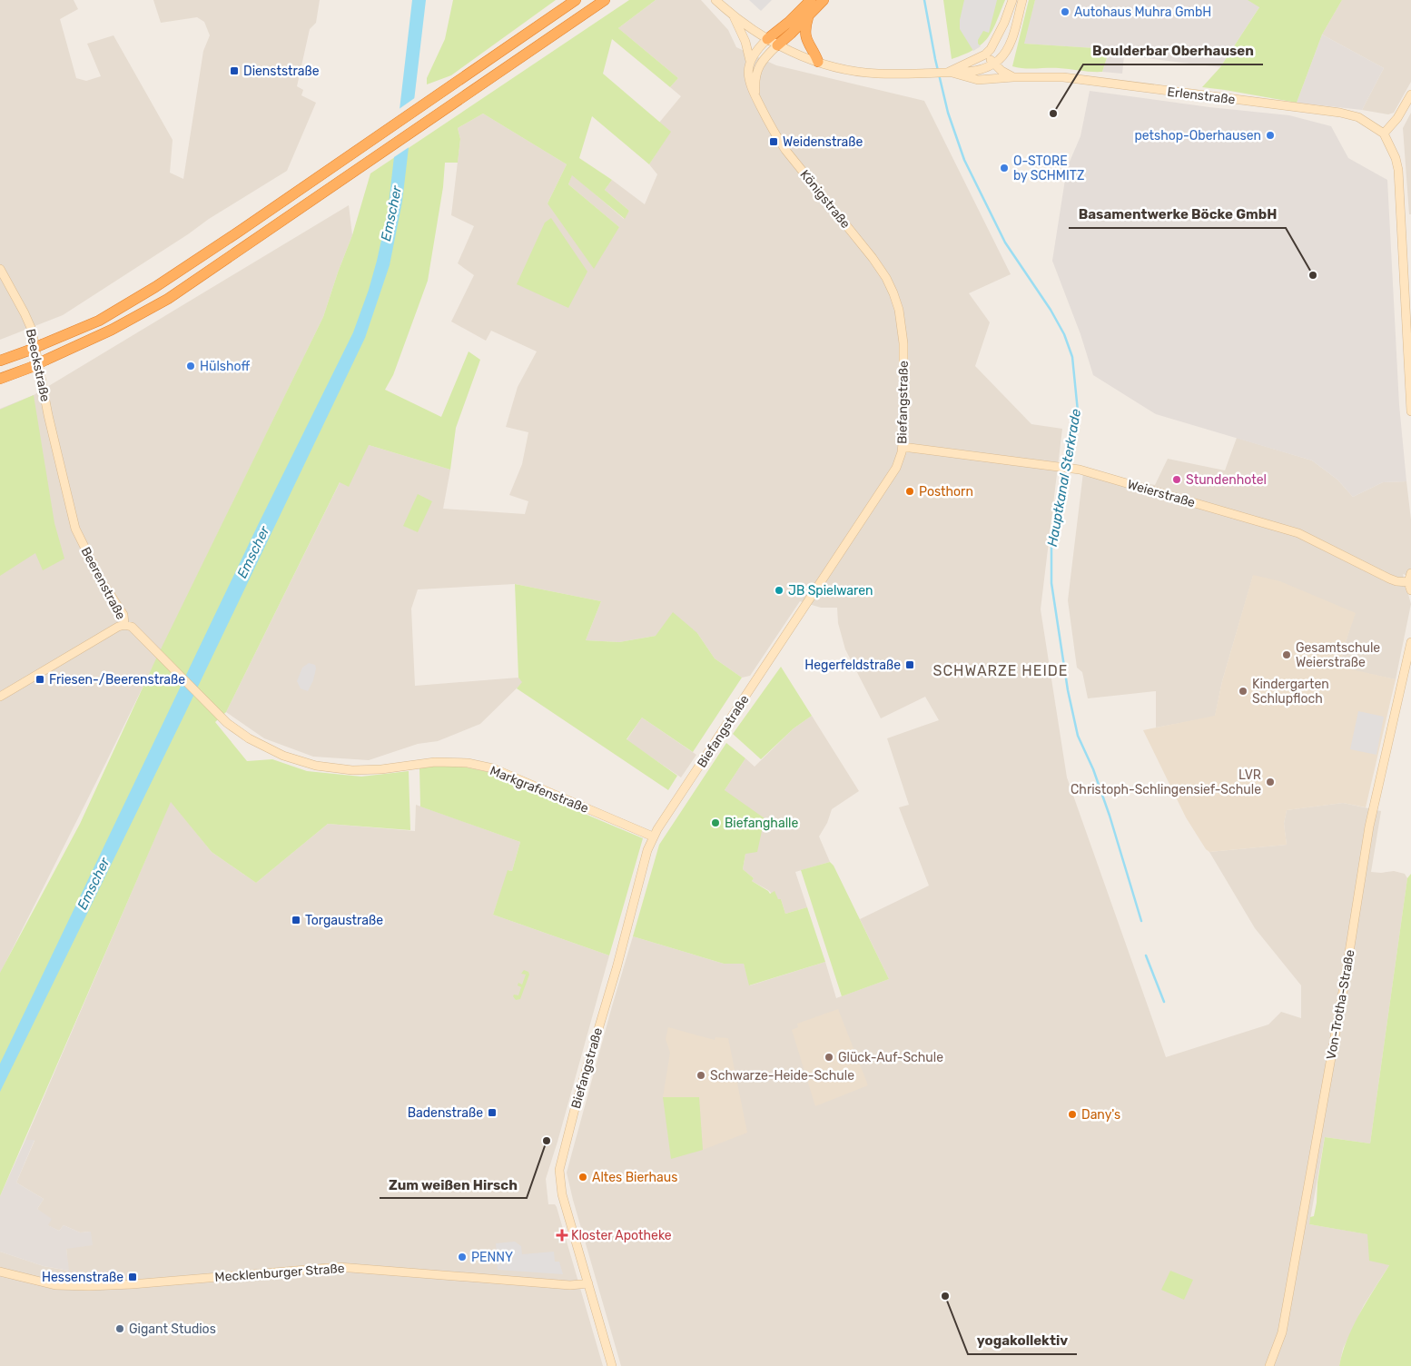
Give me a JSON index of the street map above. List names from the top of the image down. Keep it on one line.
{"streets":{"main road":["Erlenstraße","Königstraße","Beeckstraße","Biefangstraße","Weierstraße","Beerenstraße","Markgrafenstraße","Von-Trotha-Straße","Mecklenburger Straße"]},"crossings":[["Erlenstraße","Königstraße"],["Königstraße","Biefangstraße"],["Beeckstraße","Beerenstraße"],["Biefangstraße","Weierstraße"],["Biefangstraße","Markgrafenstraße"],["Biefangstraße","Mecklenburger Straße"],["Beerenstraße","Markgrafenstraße"]],"districts":["SCHWARZE HEIDE"],"water":["Emscher","Hauptkanal Sterkrade"],"places":{"other":["Autohaus Muhra GmbH","Boulderbar Oberhausen","petshop-Oberhausen","O-STORE by SCHMITZ","Basamentwerke Böcke GmbH","Hülshoff","Stundenhotel","Posthorn","JB Spielwaren","Gesamtschule Weierstraße","Kindergarten Schlupfloch","LVR Christoph-Schlingensief-Schule","Biefanghalle","Glück-Auf-Schule","Schwarze-Heide-Schule","Dany's","Zum weißen Hirsch","Altes Bierhaus","PENNY","yogakollektiv","Gigant Studios"],"transit":["Dienststraße","Weidenstraße","Hegerfeldstraße","Friesen-/Beerenstraße","Torgaustraße","Badenstraße","Hessenstraße"],"health":["Kloster Apotheke"]}}
